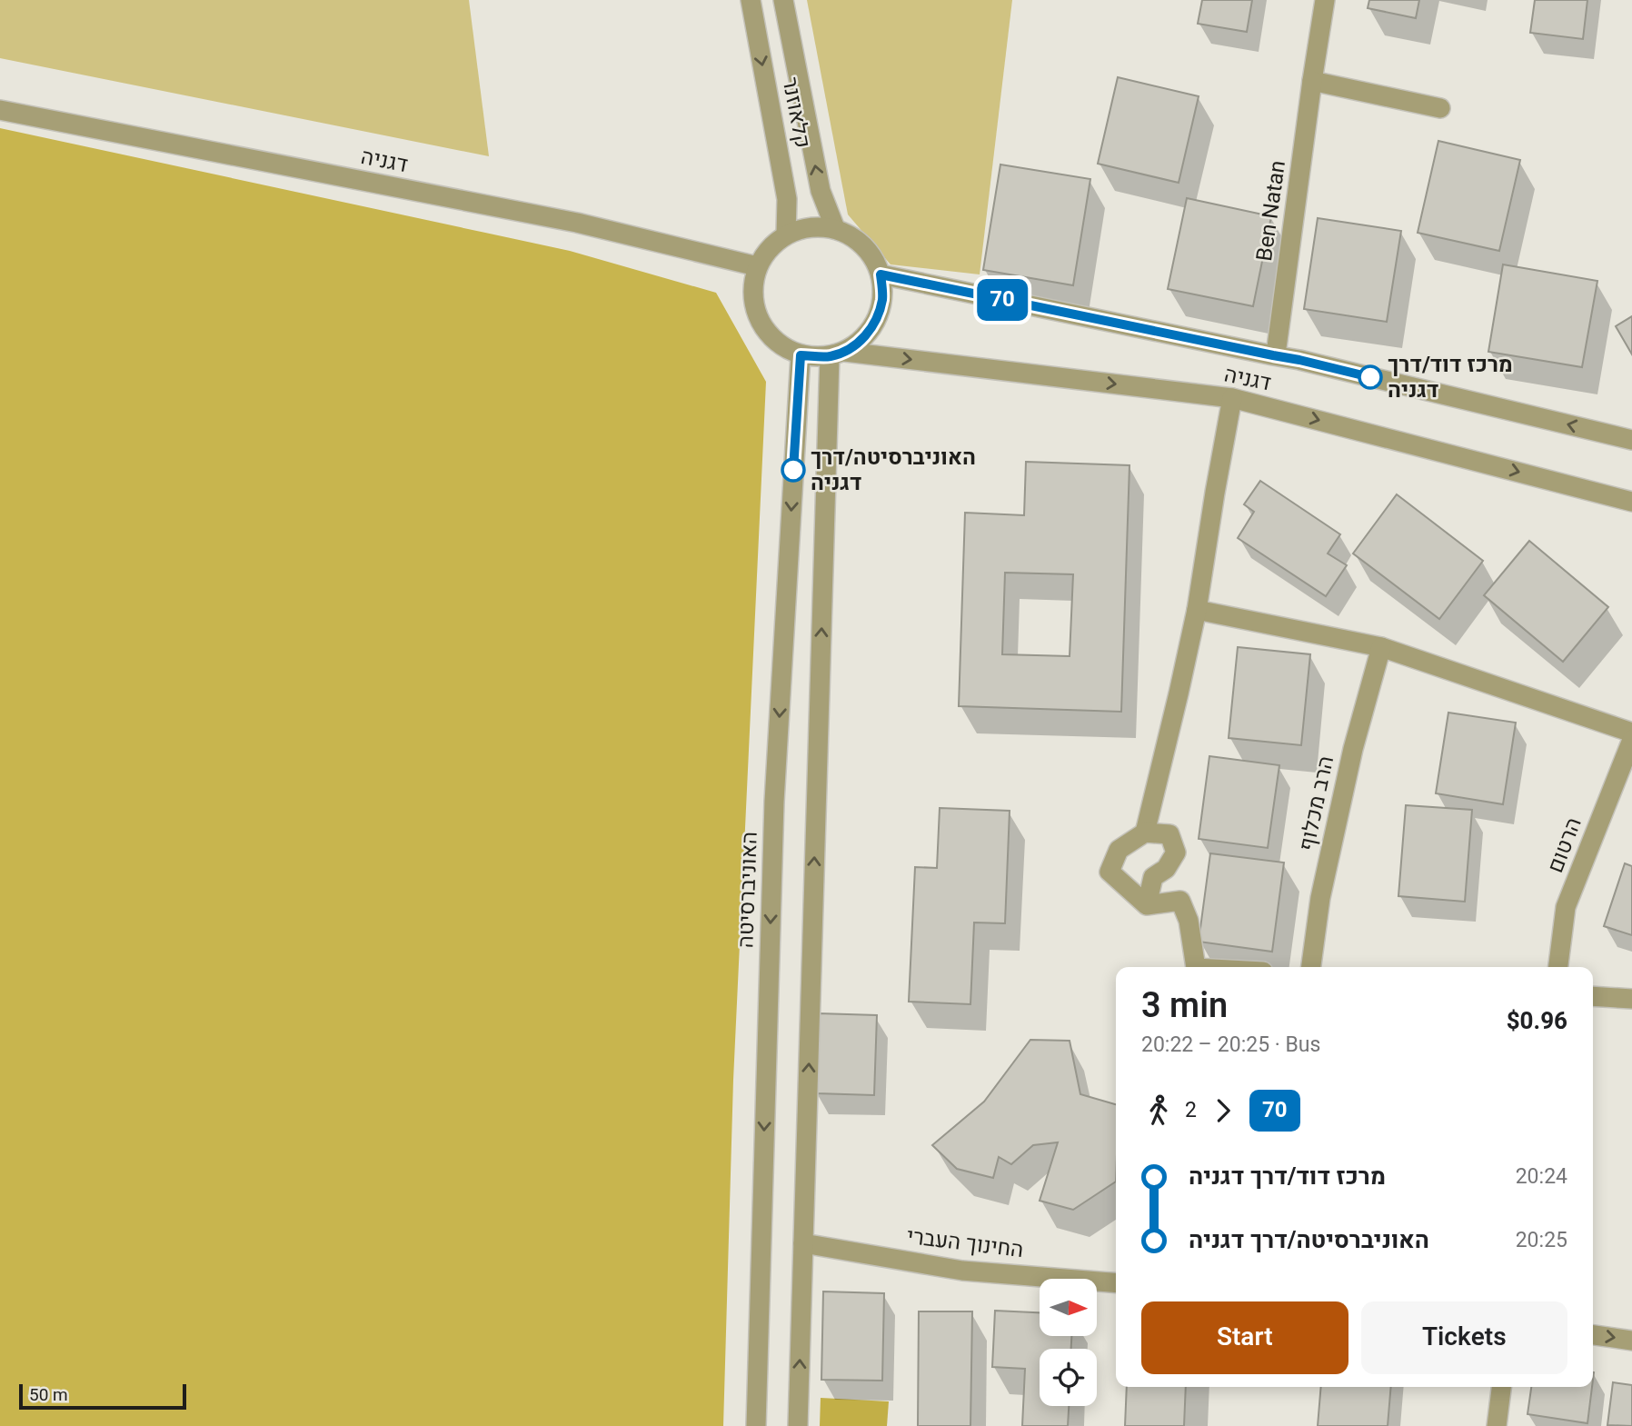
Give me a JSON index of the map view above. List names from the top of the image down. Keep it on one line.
{"streets":{"street":["קלאוזנר","דגניה","Ben Natan","הרב מכלוף","הרטום","האוניברסיטה","החינוך העברי"]},"crossings":[["קלאוזנר","דגניה"],["קלאוזנר","האוניברסיטה"],["דגניה","האוניברסיטה"]],"places":["מרכז דוד/דרך דגניה","האוניברסיטה/דרך דגניה"],"lines":["bus line 70"],"scale_bar":"50 m","north":"right","page":{"on_map":"70","heading":["3 min","20:22 – 20:25 · Bus","$0.96"],"legs":["2","70"],"list":[{"name":"מרכז דוד/דרך דגניה","value":"20:24"},{"name":"האוניברסיטה/דרך דגניה","value":"20:25"}],"buttons":["Start","Tickets"],"scale":"50 m"}}
